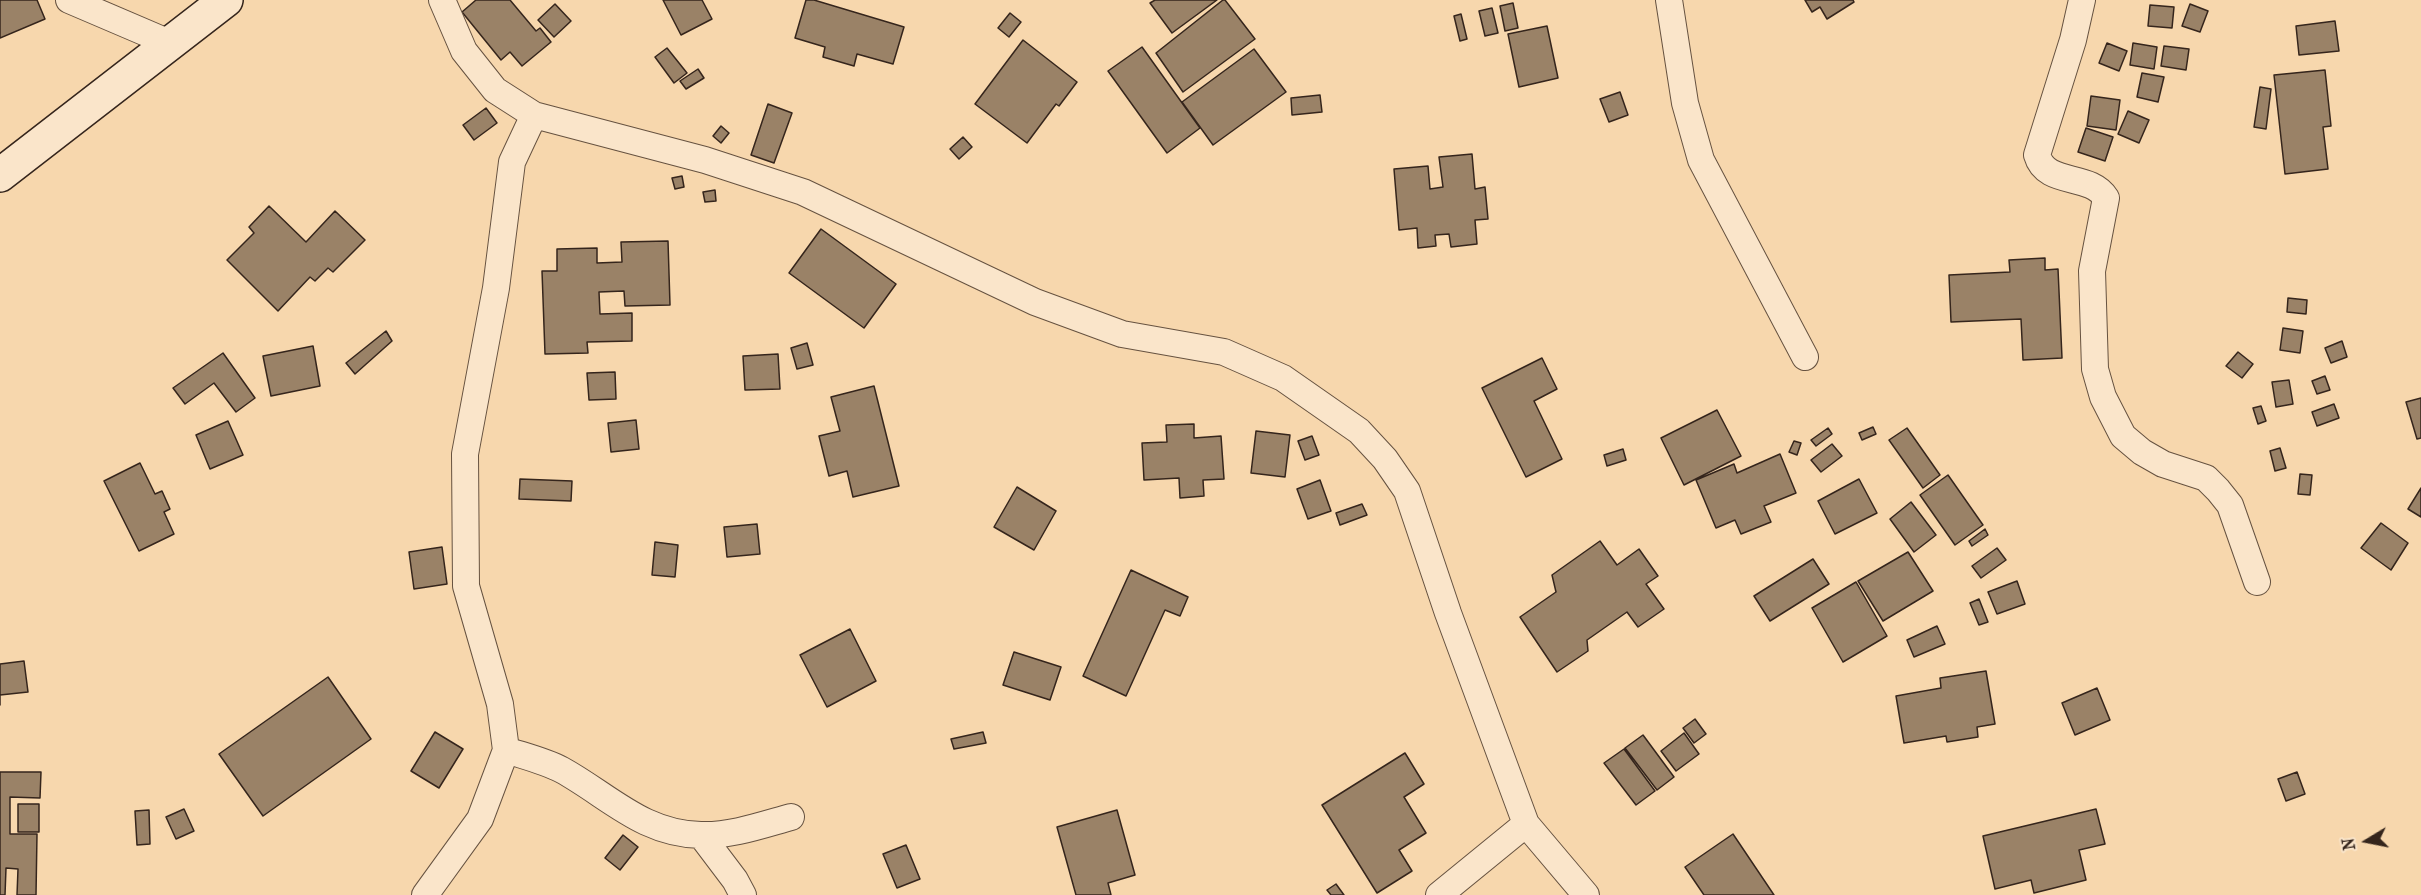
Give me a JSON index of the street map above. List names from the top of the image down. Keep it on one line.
{"north":"left"}
